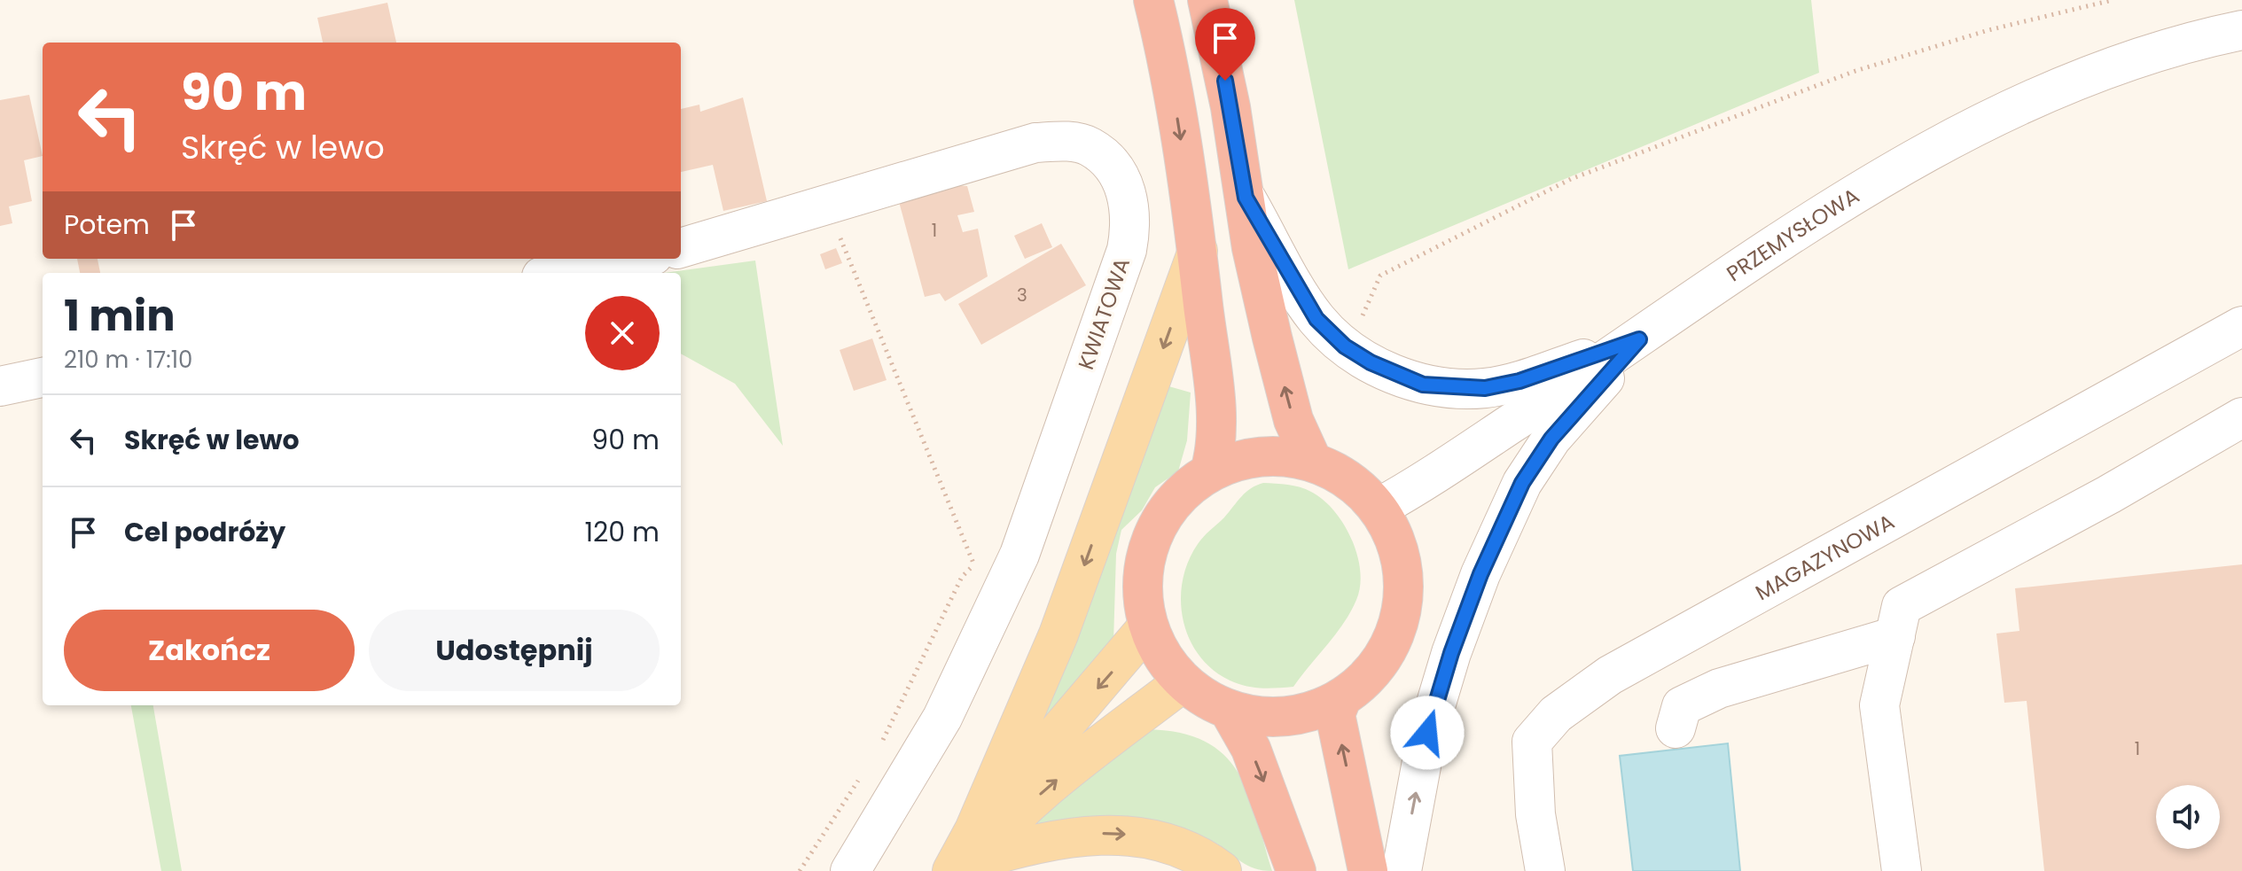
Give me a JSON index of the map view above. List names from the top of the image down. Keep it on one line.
{"streets":{"street":["PRZEMYSŁOWA","KWIATOWA","MAGAZYNOWA"]},"house_numbers":["1","3","1"],"page":{"turn":["90 m","Skręć w lewo"],"then":"Potem","heading":["1 min","210 m · 17:10"],"list":[{"name":"Skręć w lewo","value":"90 m"},{"name":"Cel podróży","value":"120 m"}],"buttons":["Zakończ","Udostępnij"]}}
